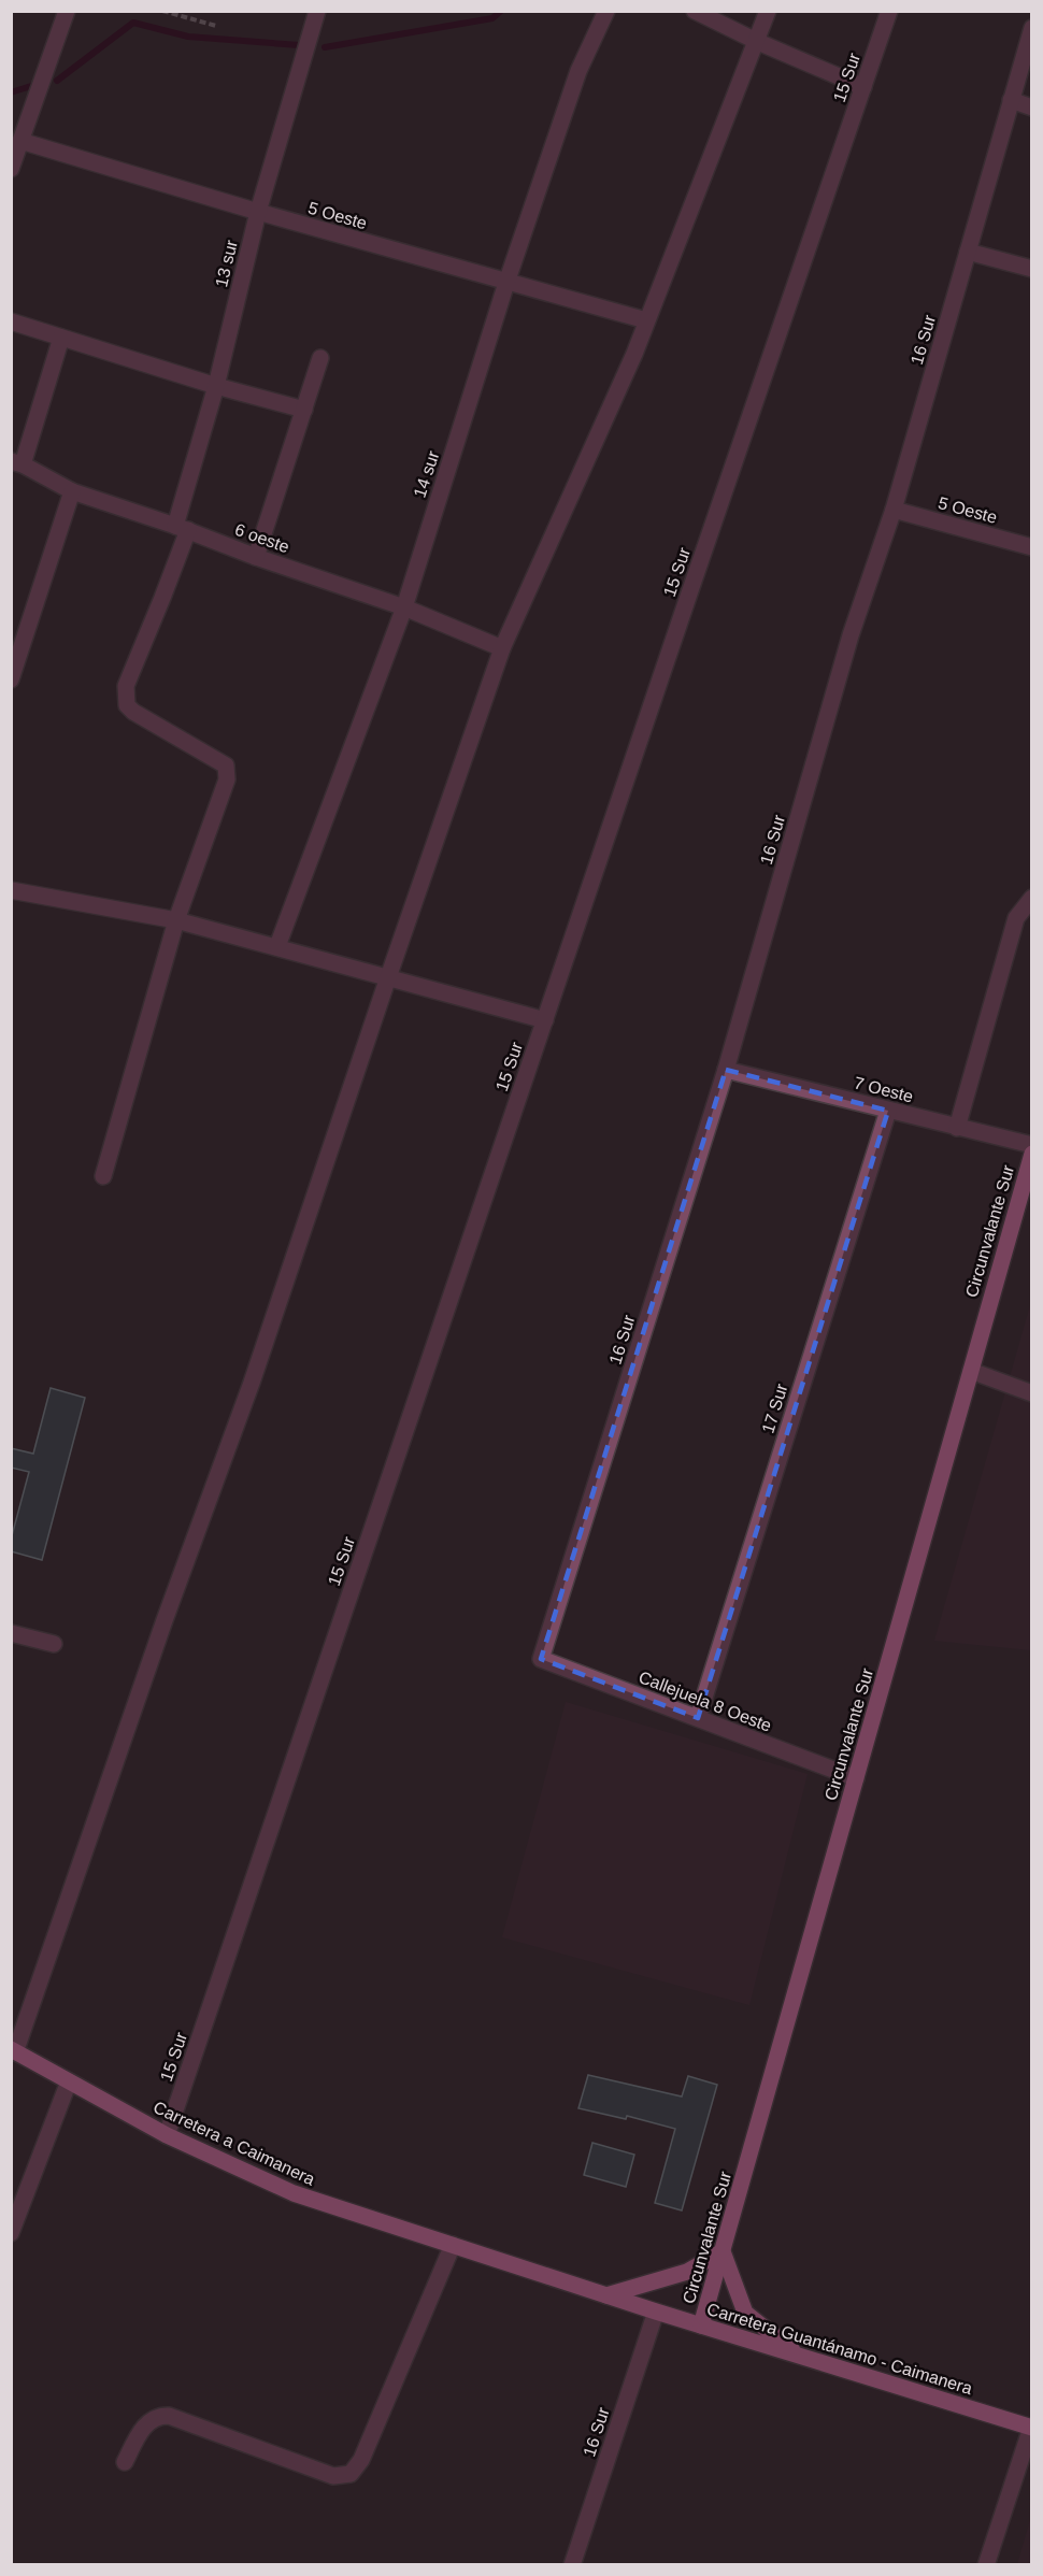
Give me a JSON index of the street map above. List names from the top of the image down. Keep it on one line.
{"streets":{"main road":["Circunvalante Sur","Carretera a Caimanera","Carretera Guantánamo - Caimanera"],"street":["15 Sur","5 Oeste","13 sur","16 Sur","14 sur","6 oeste","7 Oeste","17 Sur","Callejuela 8 Oeste"]},"crossings":[["15 Sur","Carretera a Caimanera"],["5 Oeste","13 sur"],["5 Oeste","16 Sur"],["5 Oeste","14 sur"],["13 sur","6 oeste"],["16 Sur","7 Oeste"],["16 Sur","Callejuela 8 Oeste"],["16 Sur","Carretera Guantánamo - Caimanera"],["14 sur","6 oeste"],["7 Oeste","17 Sur"],["Circunvalante Sur","Callejuela 8 Oeste"],["Circunvalante Sur","Carretera Guantánamo - Caimanera"],["17 Sur","Callejuela 8 Oeste"],["Carretera a Caimanera","Carretera Guantánamo - Caimanera"]]}
